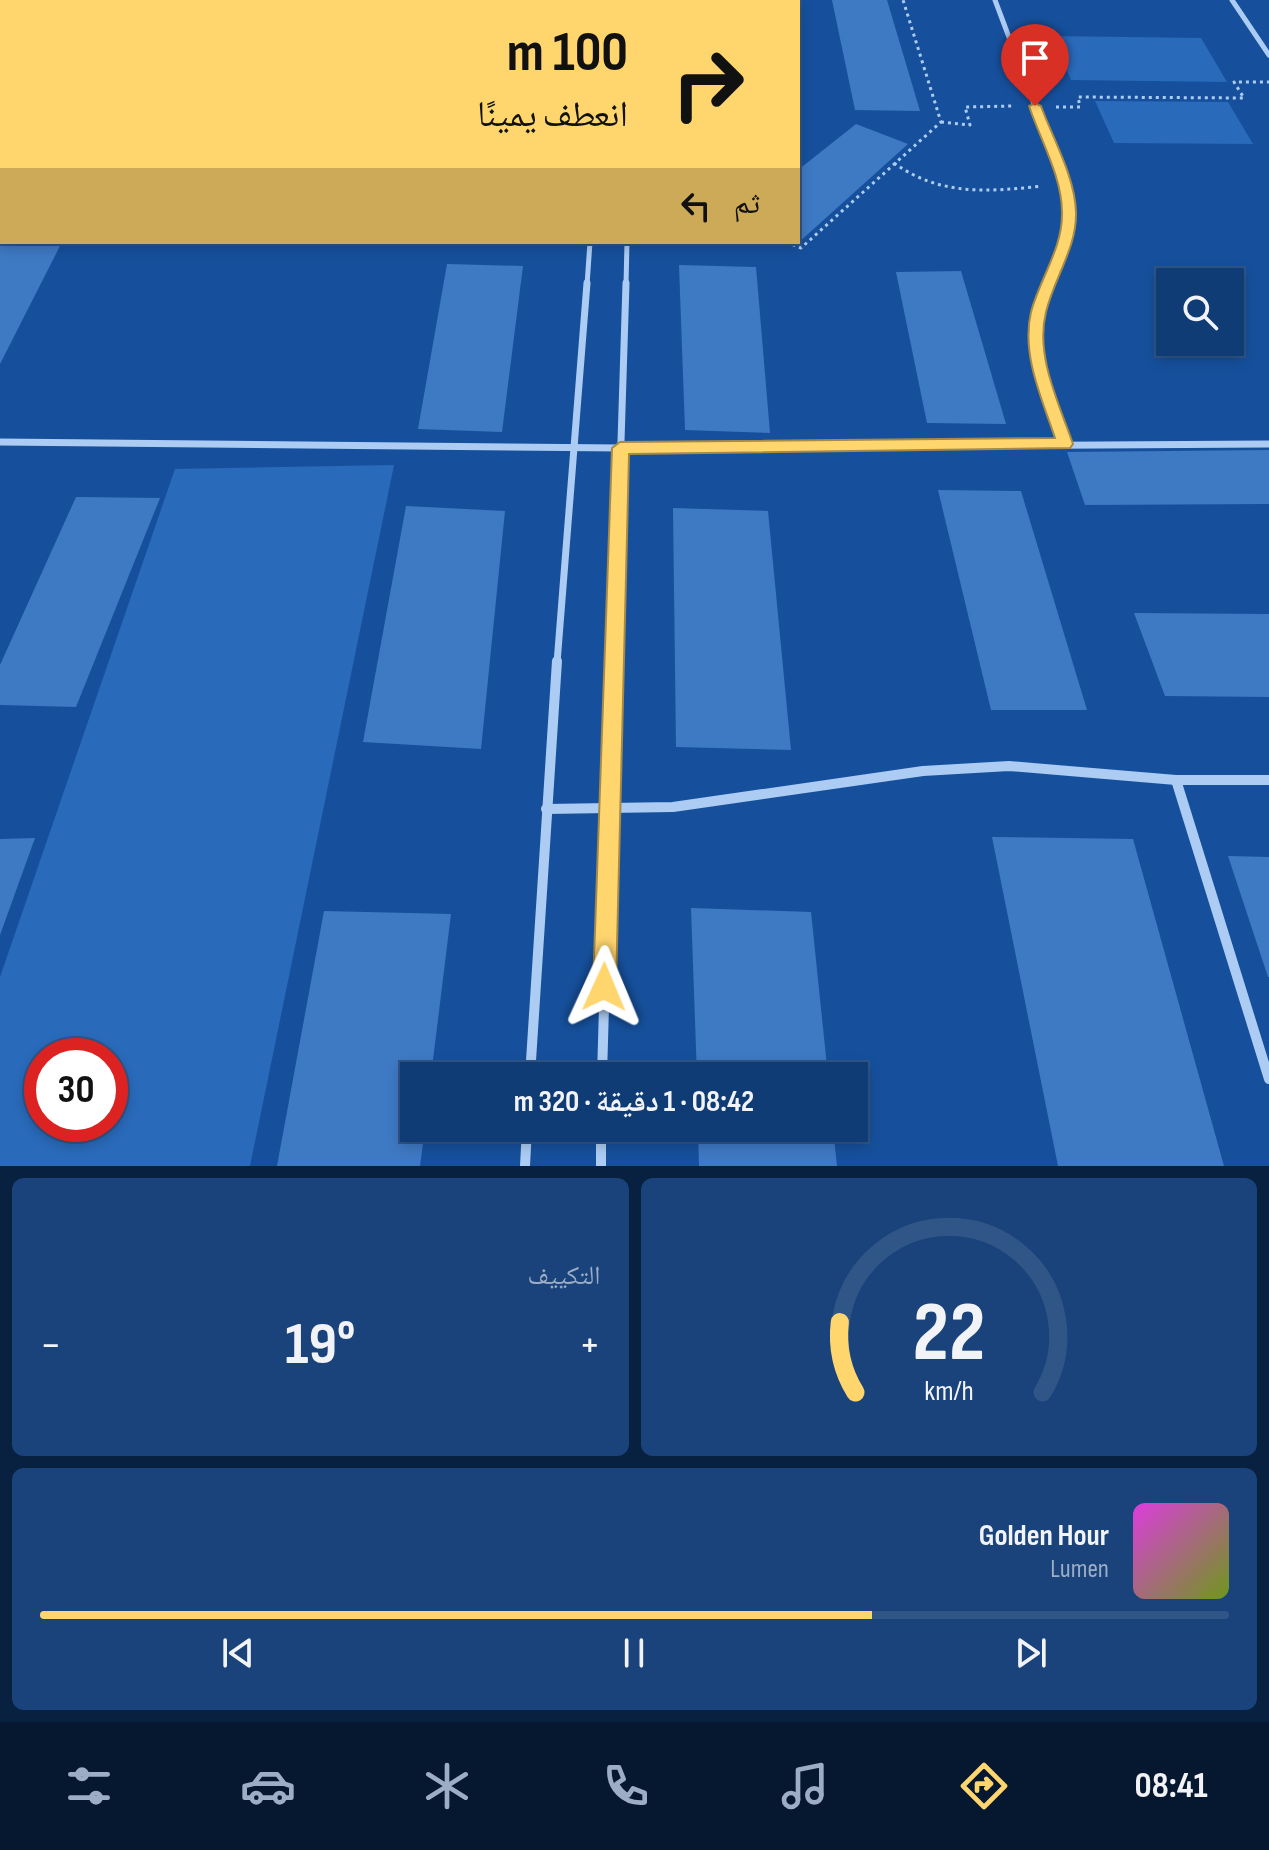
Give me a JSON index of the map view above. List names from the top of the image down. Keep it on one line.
{"page":{"turn":["100 m","انعطف يمينًا"],"then":"ثم","limit":"30","trip":"08:42 · 1 دقيقة · 320 m","tile":"التكييف","heat":["−","19°","+"],"song":["Golden Hour","Lumen"],"tabs":"08:41","gauge":["22","km/h"]}}
